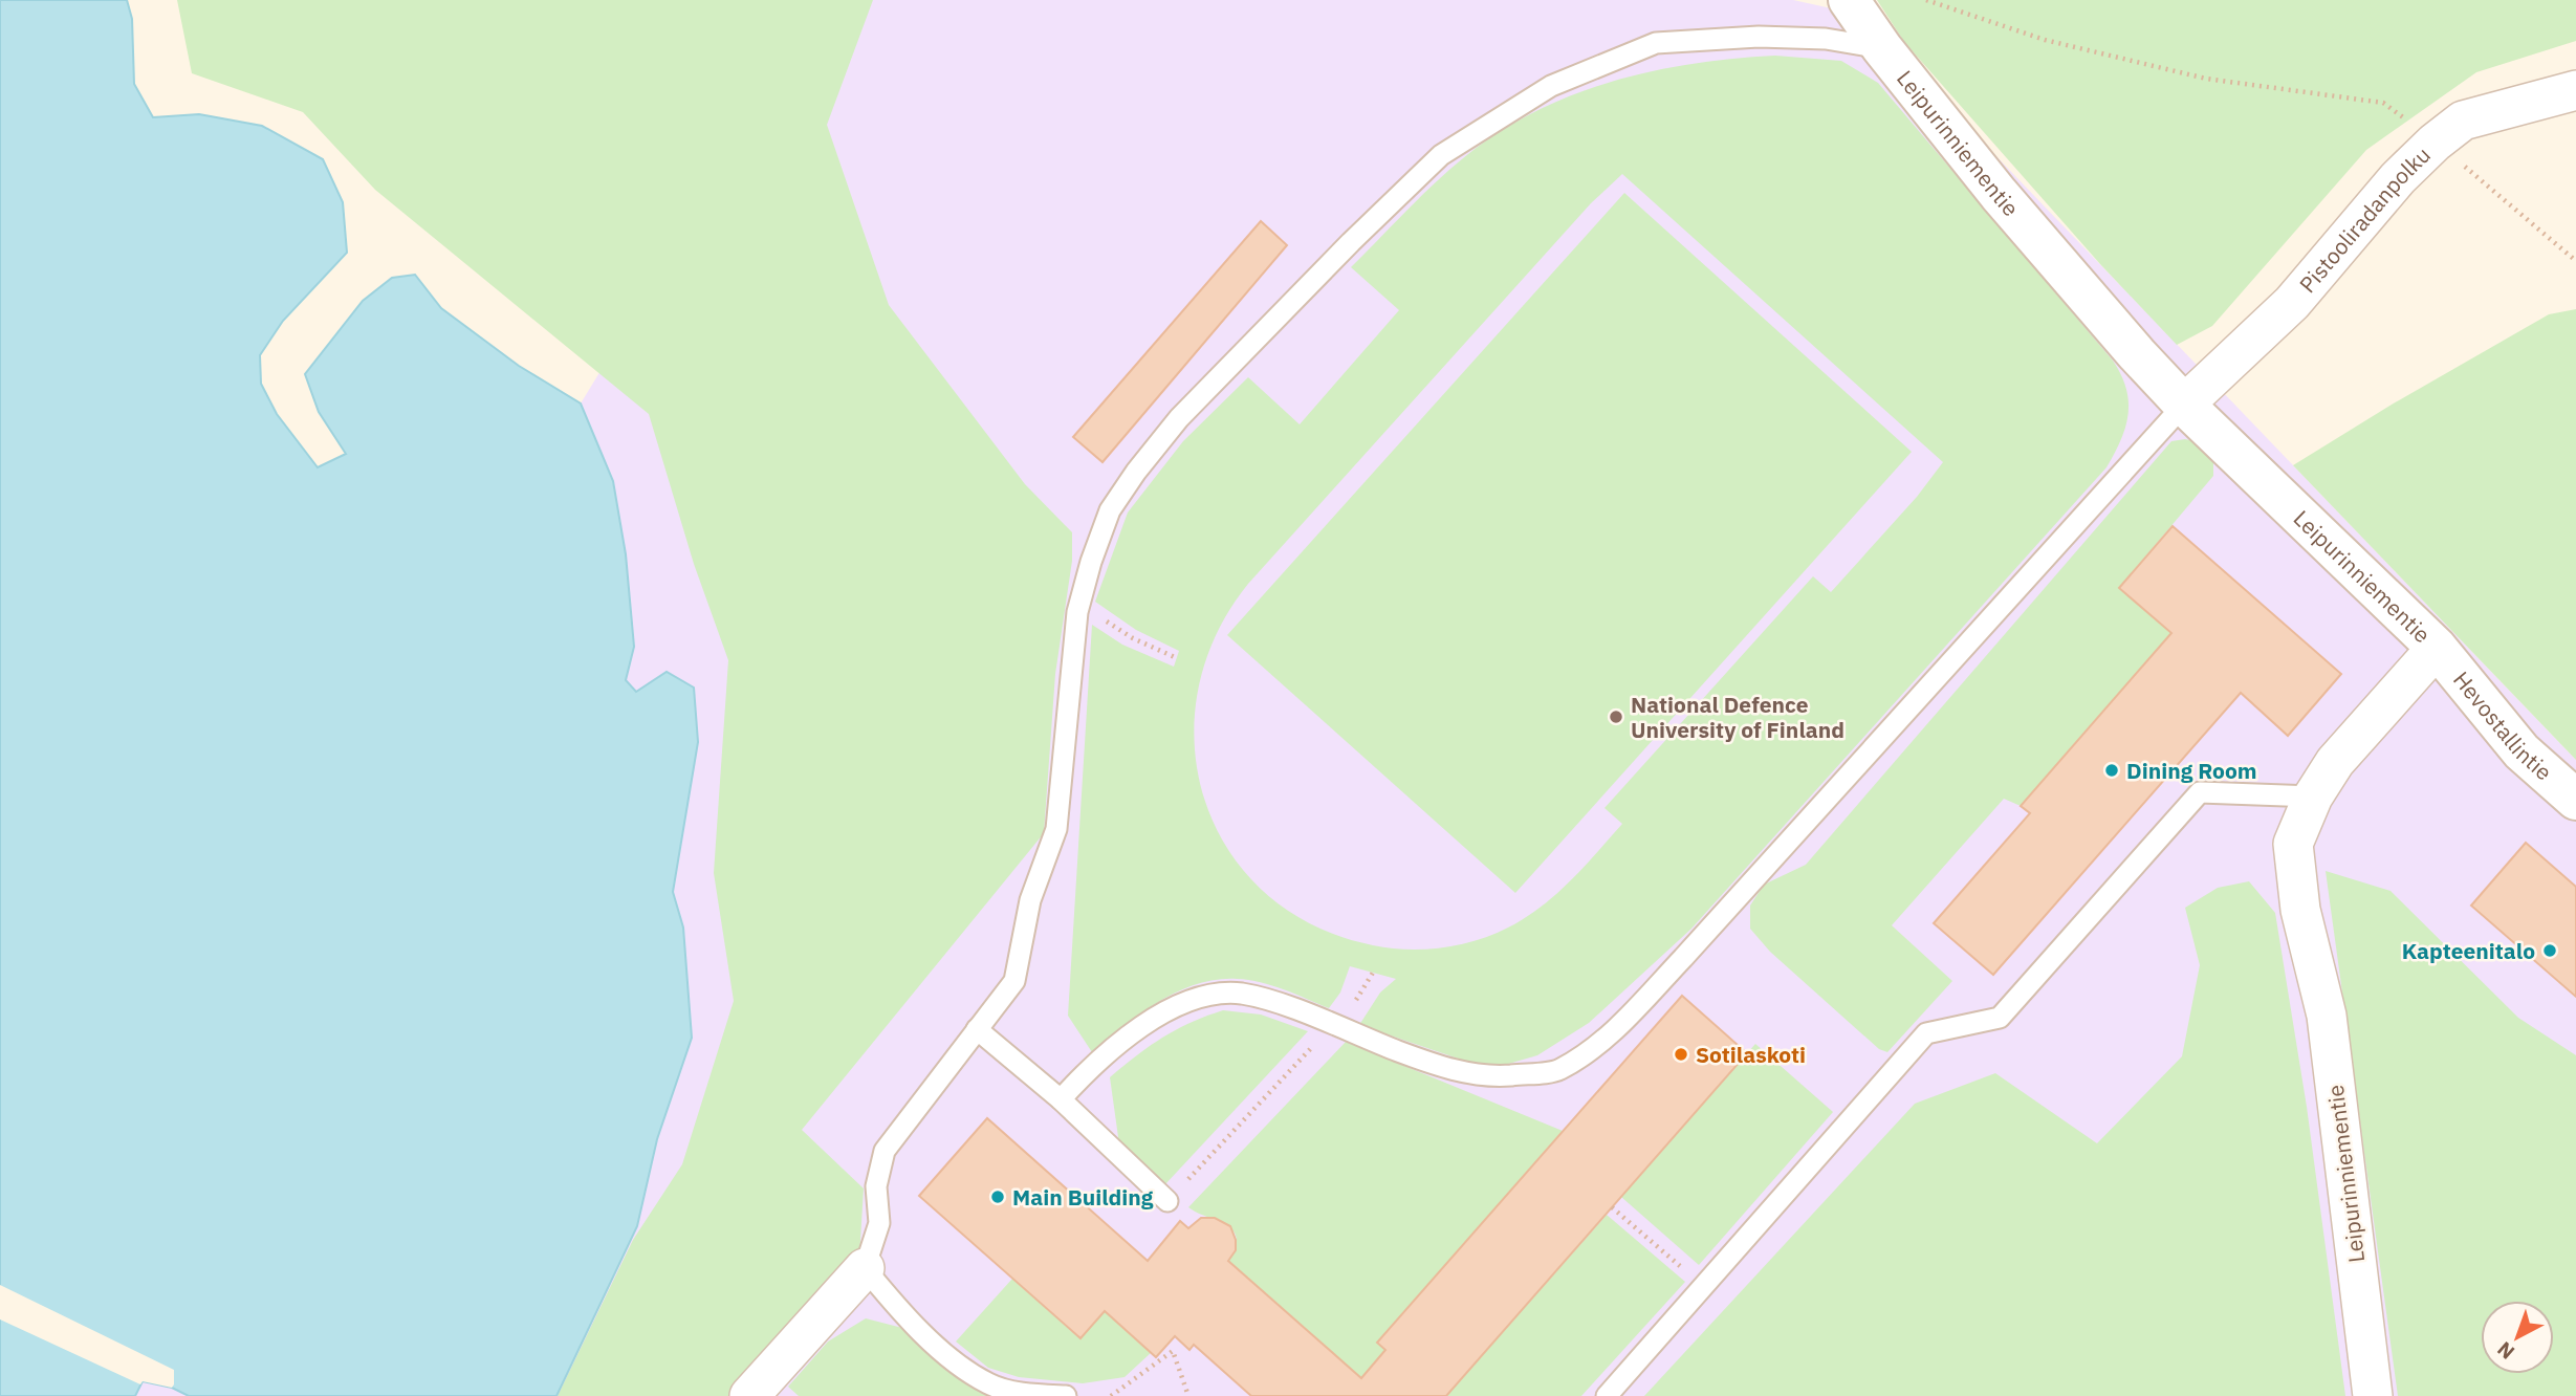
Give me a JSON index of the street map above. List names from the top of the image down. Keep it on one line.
{"streets":{"street":["Leipurinniementie","Pistooliradanpolku","Hevostallintie"]},"crossings":[["Leipurinniementie","Pistooliradanpolku"],["Leipurinniementie","Hevostallintie"]],"places":["National Defence University of Finland","Dining Room","Kapteenitalo","Sotilaskoti","Main Building"],"north":"bottom left"}
